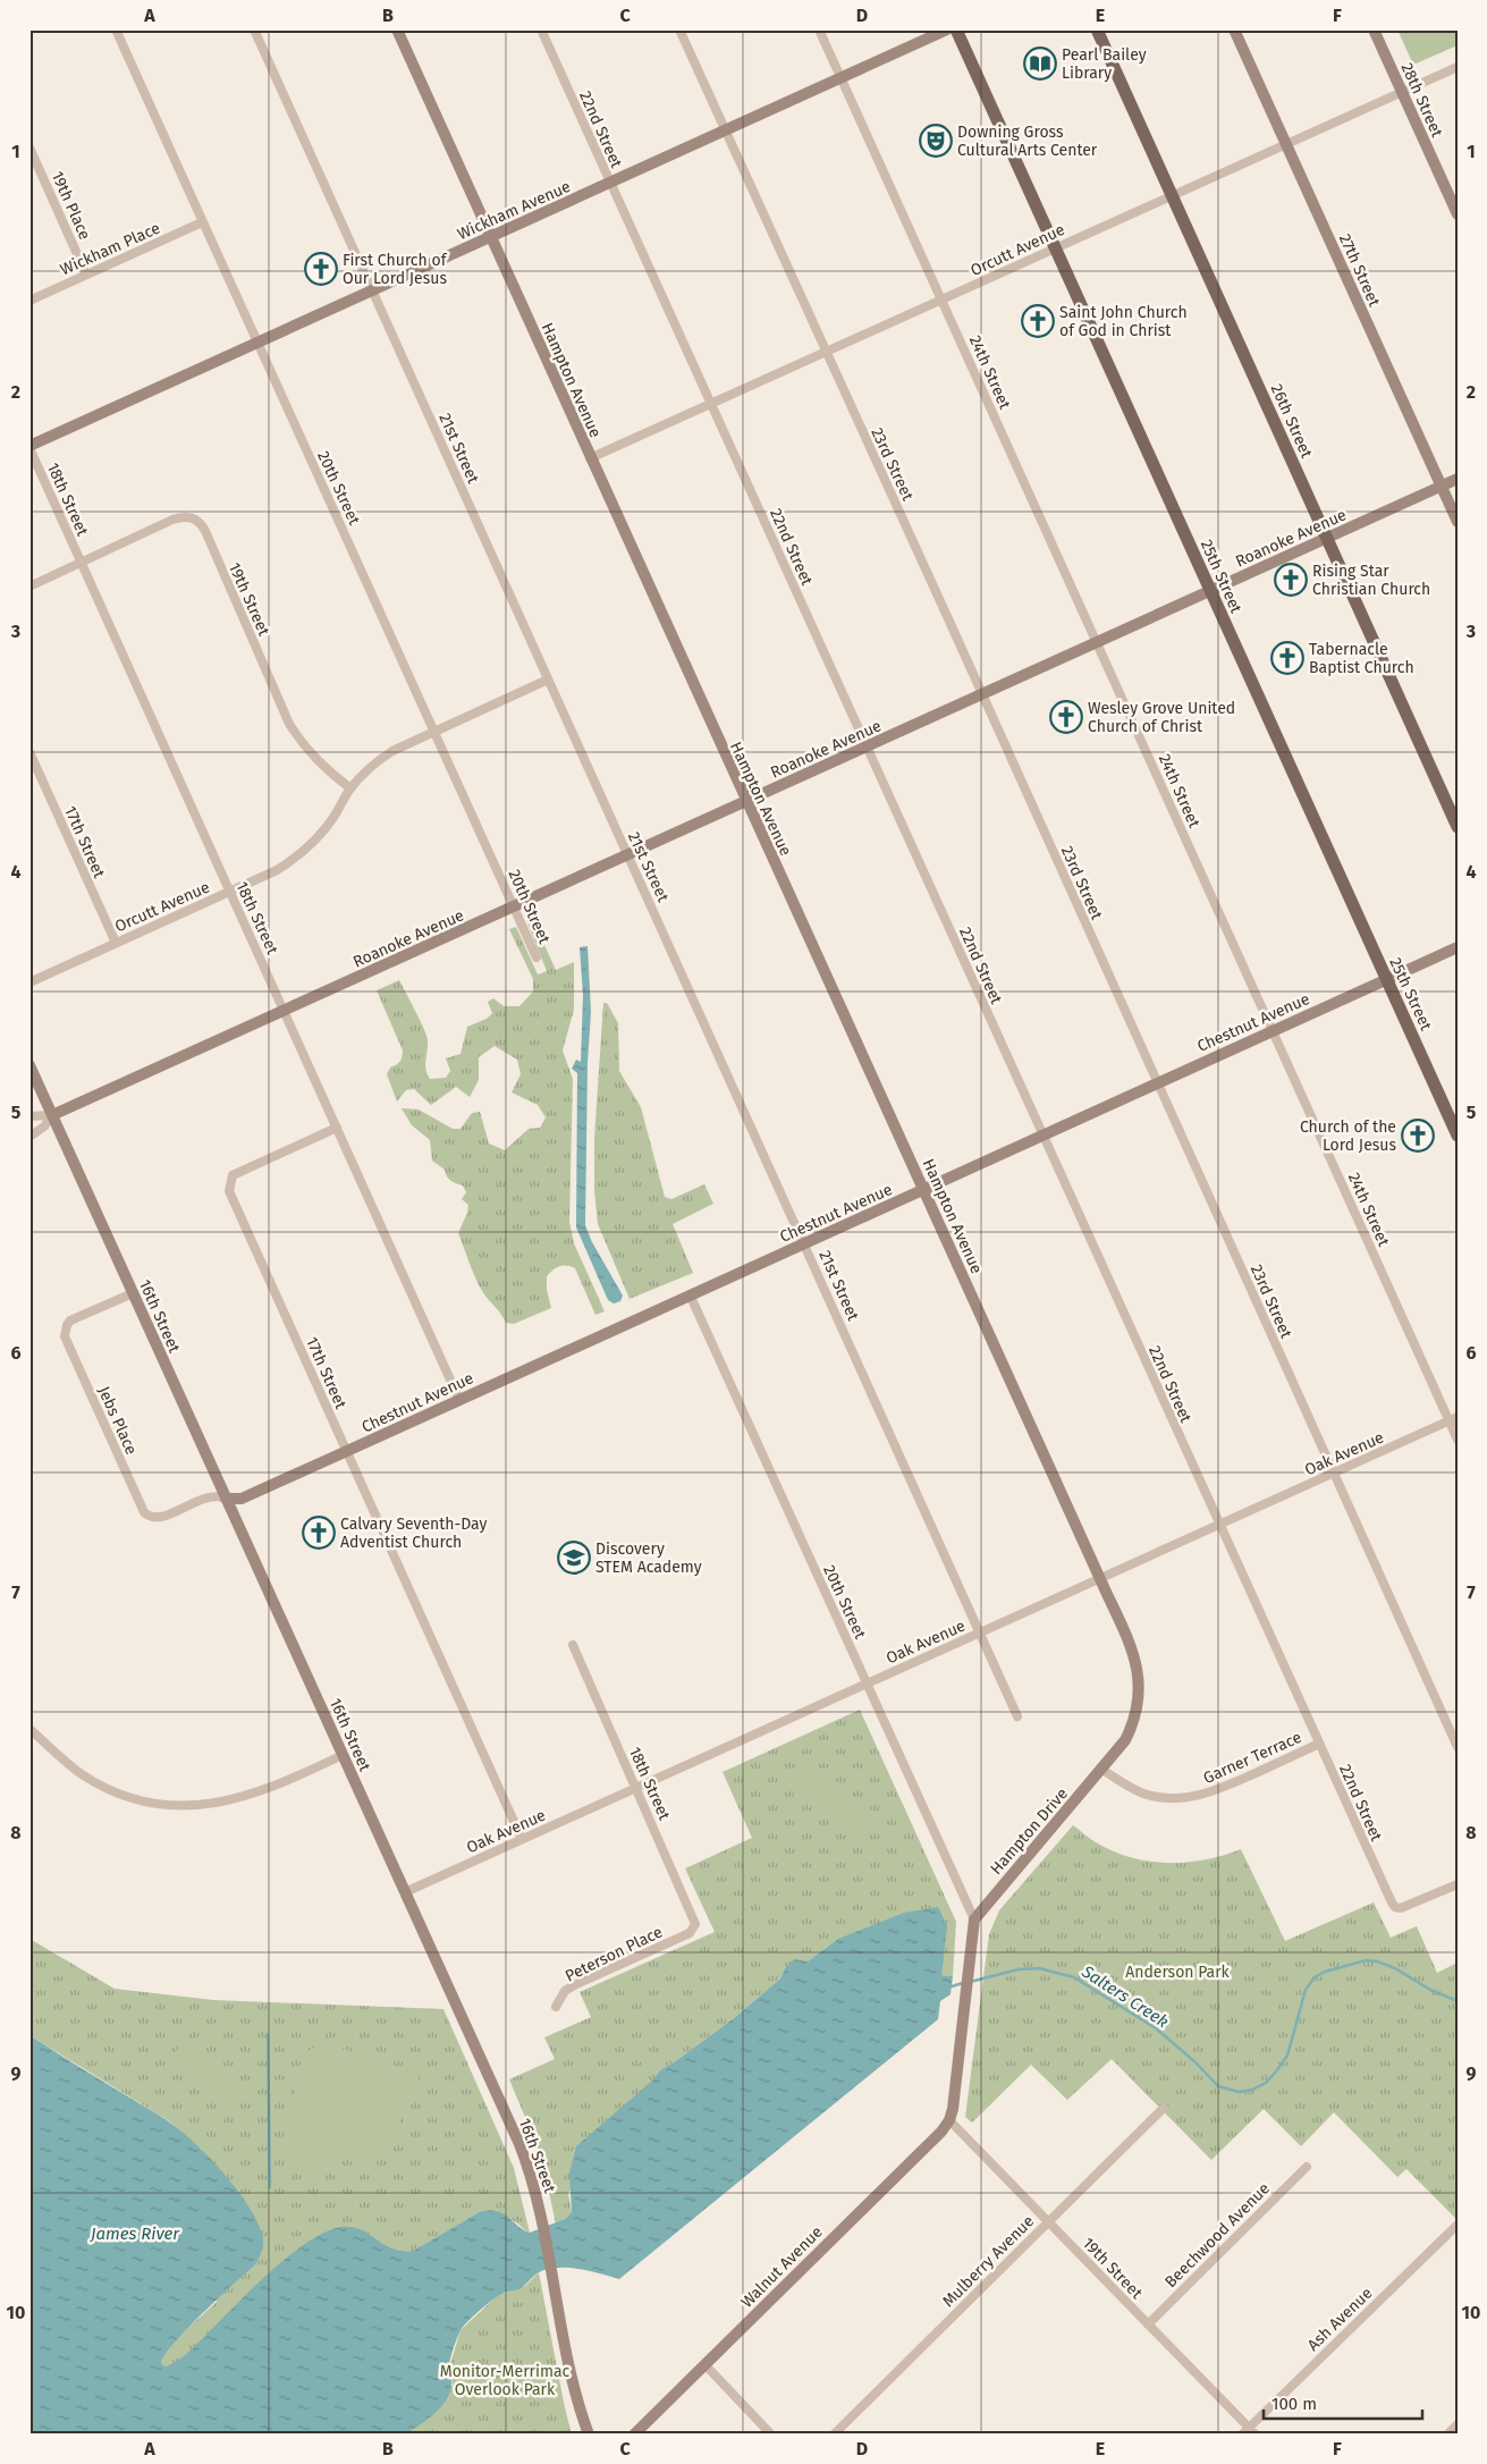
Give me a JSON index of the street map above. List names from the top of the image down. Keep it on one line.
{"streets":{"main road":["26th Street","25th Street"],"street":["28th Street","22nd Street","19th Place","Wickham Avenue","Wickham Place","Orcutt Avenue","27th Street","24th Street","Hampton Avenue","21st Street","23rd Street","20th Street","18th Street","Roanoke Avenue","19th Street","17th Street","Chestnut Avenue","16th Street","Jebs Place","Oak Avenue","Garner Terrace","Hampton Drive","Peterson Place","Beechwood Avenue","Mulberry Avenue","Walnut Avenue","Ash Avenue"]},"crossings":[["28th Street","Orcutt Avenue"],["22nd Street","Wickham Avenue"],["22nd Street","Orcutt Avenue"],["22nd Street","Roanoke Avenue"],["22nd Street","Chestnut Avenue"],["22nd Street","Oak Avenue"],["22nd Street","Garner Terrace"],["19th Place","Wickham Place"],["Wickham Avenue","24th Street"],["Wickham Avenue","Hampton Avenue"],["Wickham Avenue","21st Street"],["Wickham Avenue","23rd Street"],["Wickham Avenue","20th Street"],["Wickham Avenue","18th Street"],["Wickham Place","20th Street"],["Orcutt Avenue","27th Street"],["Orcutt Avenue","24th Street"],["Orcutt Avenue","Hampton Avenue"],["Orcutt Avenue","26th Street"],["Orcutt Avenue","21st Street"],["Orcutt Avenue","23rd Street"],["Orcutt Avenue","20th Street"],["Orcutt Avenue","18th Street"],["Orcutt Avenue","25th Street"],["Orcutt Avenue","19th Street"],["Orcutt Avenue","17th Street"],["27th Street","Roanoke Avenue"],["24th Street","Roanoke Avenue"],["24th Street","Chestnut Avenue"],["24th Street","Oak Avenue"],["Hampton Avenue","Roanoke Avenue"],["Hampton Avenue","Chestnut Avenue"],["Hampton Avenue","Oak Avenue"],["Hampton Avenue","Hampton Drive"],["26th Street","Roanoke Avenue"],["21st Street","Roanoke Avenue"],["21st Street","Chestnut Avenue"],["21st Street","Oak Avenue"],["23rd Street","Roanoke Avenue"],["23rd Street","Chestnut Avenue"],["23rd Street","Oak Avenue"],["20th Street","Roanoke Avenue"],["20th Street","Chestnut Avenue"],["20th Street","Oak Avenue"],["20th Street","Hampton Drive"],["18th Street","Roanoke Avenue"],["18th Street","19th Street"],["18th Street","17th Street"],["18th Street","Chestnut Avenue"],["18th Street","Oak Avenue"],["18th Street","Peterson Place"],["Roanoke Avenue","25th Street"],["Roanoke Avenue","16th Street"],["25th Street","Chestnut Avenue"],["19th Street","Beechwood Avenue"],["19th Street","Mulberry Avenue"],["19th Street","Walnut Avenue"],["19th Street","Ash Avenue"],["17th Street","Chestnut Avenue"],["17th Street","Oak Avenue"],["Chestnut Avenue","16th Street"],["Chestnut Avenue","Jebs Place"],["16th Street","Jebs Place"],["16th Street","Oak Avenue"],["Oak Avenue","Hampton Drive"],["Garner Terrace","Hampton Drive"]],"water":["Salters Creek","James River"],"parks":["Anderson Park","Monitor-Merrimac Overlook Park"],"places":{"library":["Pearl Bailey Library"],"theatre":["Downing Gross Cultural Arts Center"],"church":["First Church of Our Lord Jesus","Saint John Church of God in Christ","Rising Star Christian Church","Tabernacle Baptist Church","Wesley Grove United Church of Christ","Church of the Lord Jesus","Calvary Seventh-Day Adventist Church"],"school or university":["Discovery STEM Academy"]},"scale_bar":"100 m","grid":{"columns":["A","B","C","D","E","F"],"rows":["1","2","3","4","5","6","7","8","9","10"]}}
